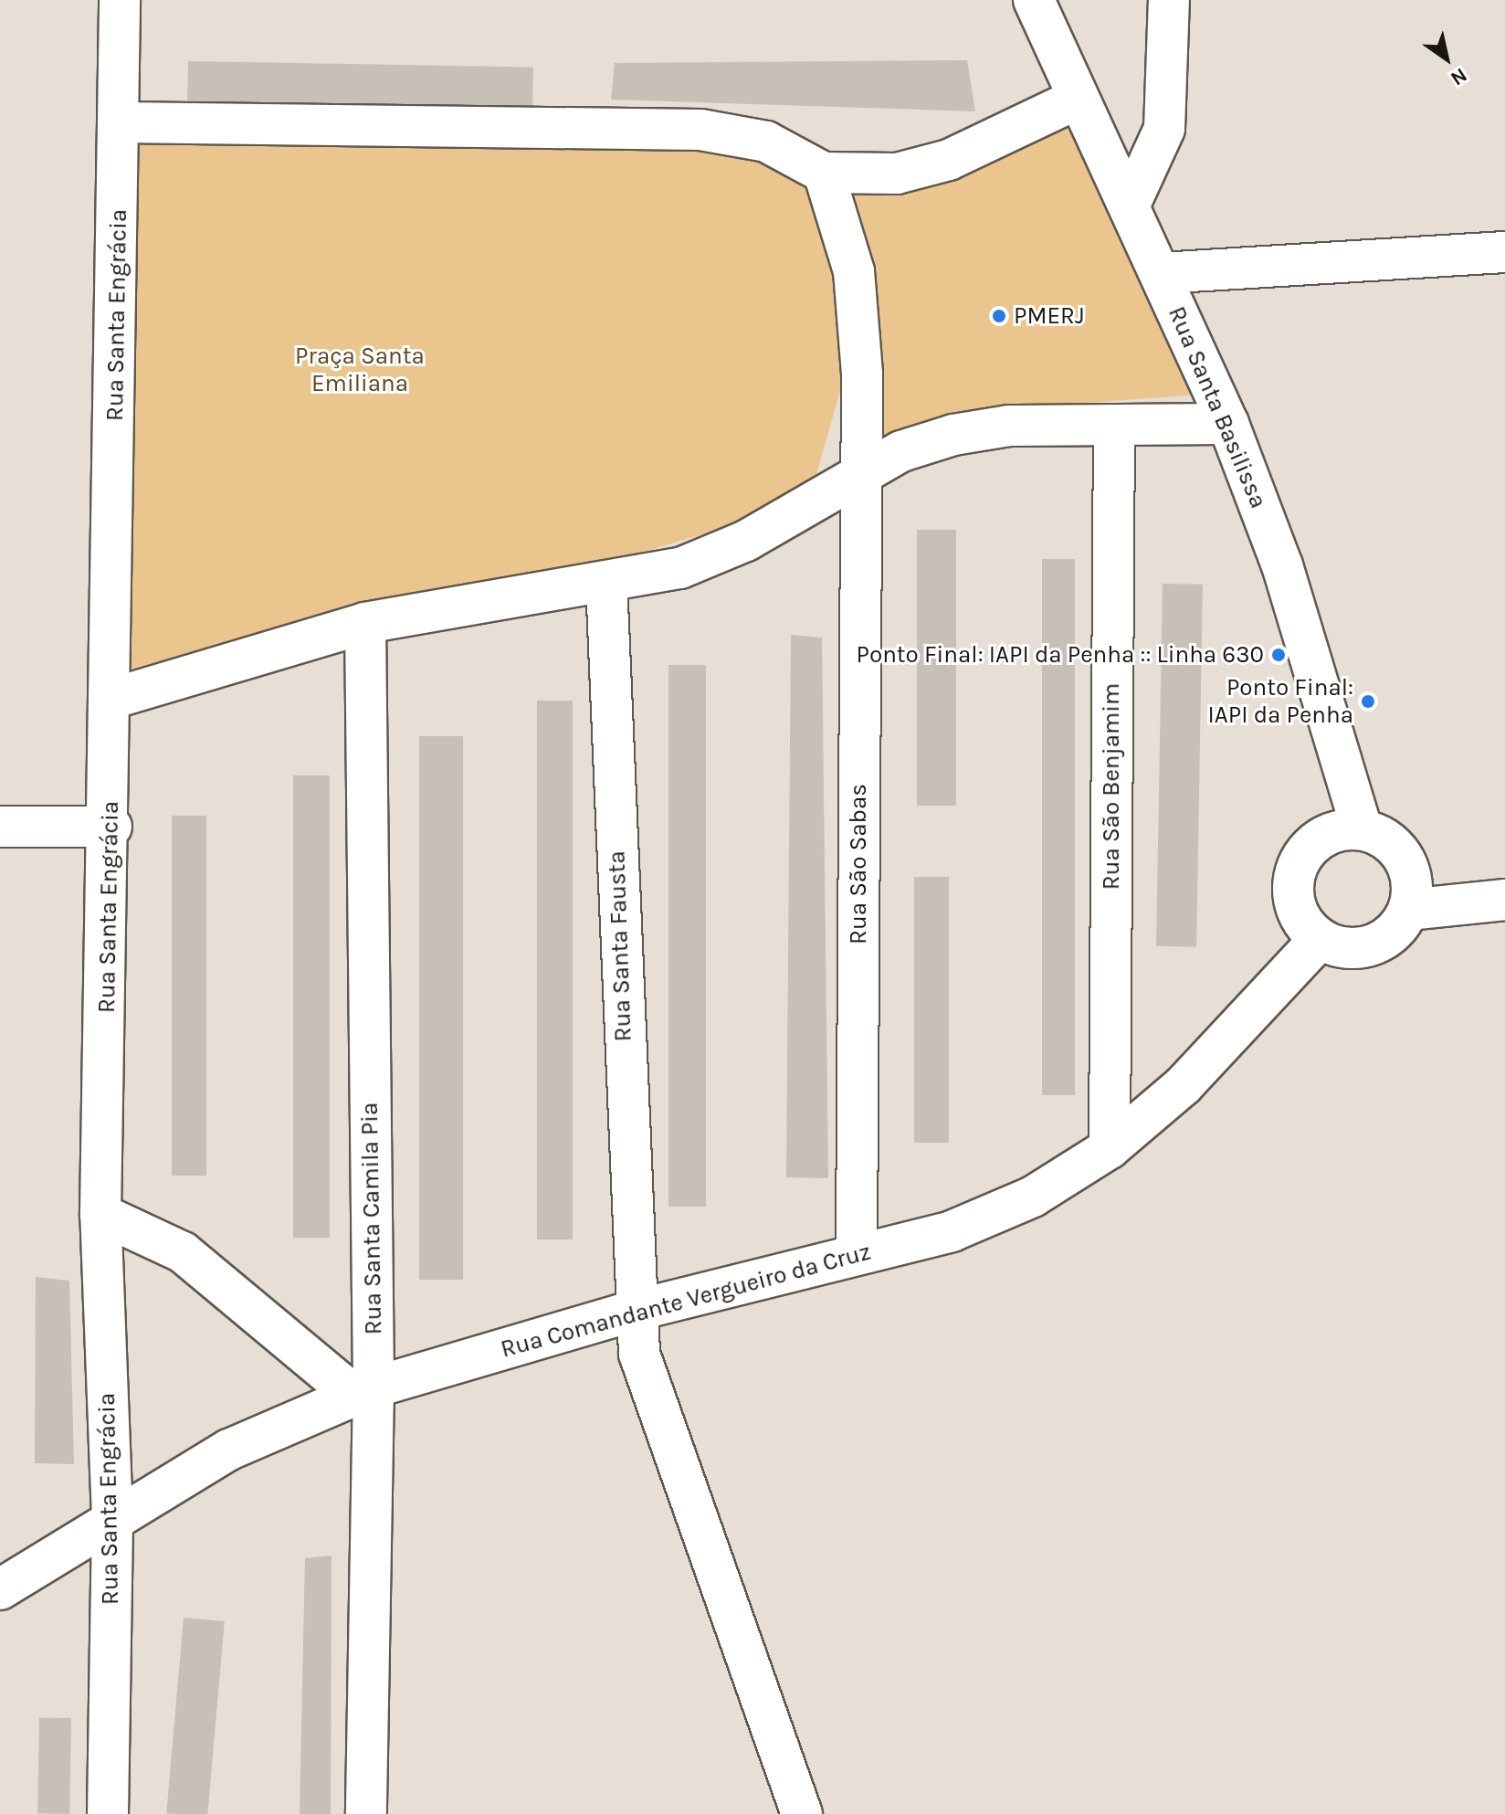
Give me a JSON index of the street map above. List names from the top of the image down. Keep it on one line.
{"streets":{"street":["Rua Santa Engrácia","Rua Santa Basilissa","Rua São Benjamim","Rua São Sabas","Rua Santa Fausta","Rua Santa Camila Pia","Rua Comandante Vergueiro da Cruz"]},"crossings":[["Rua Santa Engrácia","Rua Comandante Vergueiro da Cruz"],["Rua Santa Basilissa","Rua Comandante Vergueiro da Cruz"],["Rua São Benjamim","Rua Comandante Vergueiro da Cruz"],["Rua São Sabas","Rua Comandante Vergueiro da Cruz"],["Rua Santa Fausta","Rua Comandante Vergueiro da Cruz"],["Rua Santa Camila Pia","Rua Comandante Vergueiro da Cruz"]],"parks":["Praça Santa Emiliana"],"places":["PMERJ","Ponto Final: IAPI da Penha :: Linha 630","Ponto Final: IAPI da Penha"],"north":"bottom right"}
